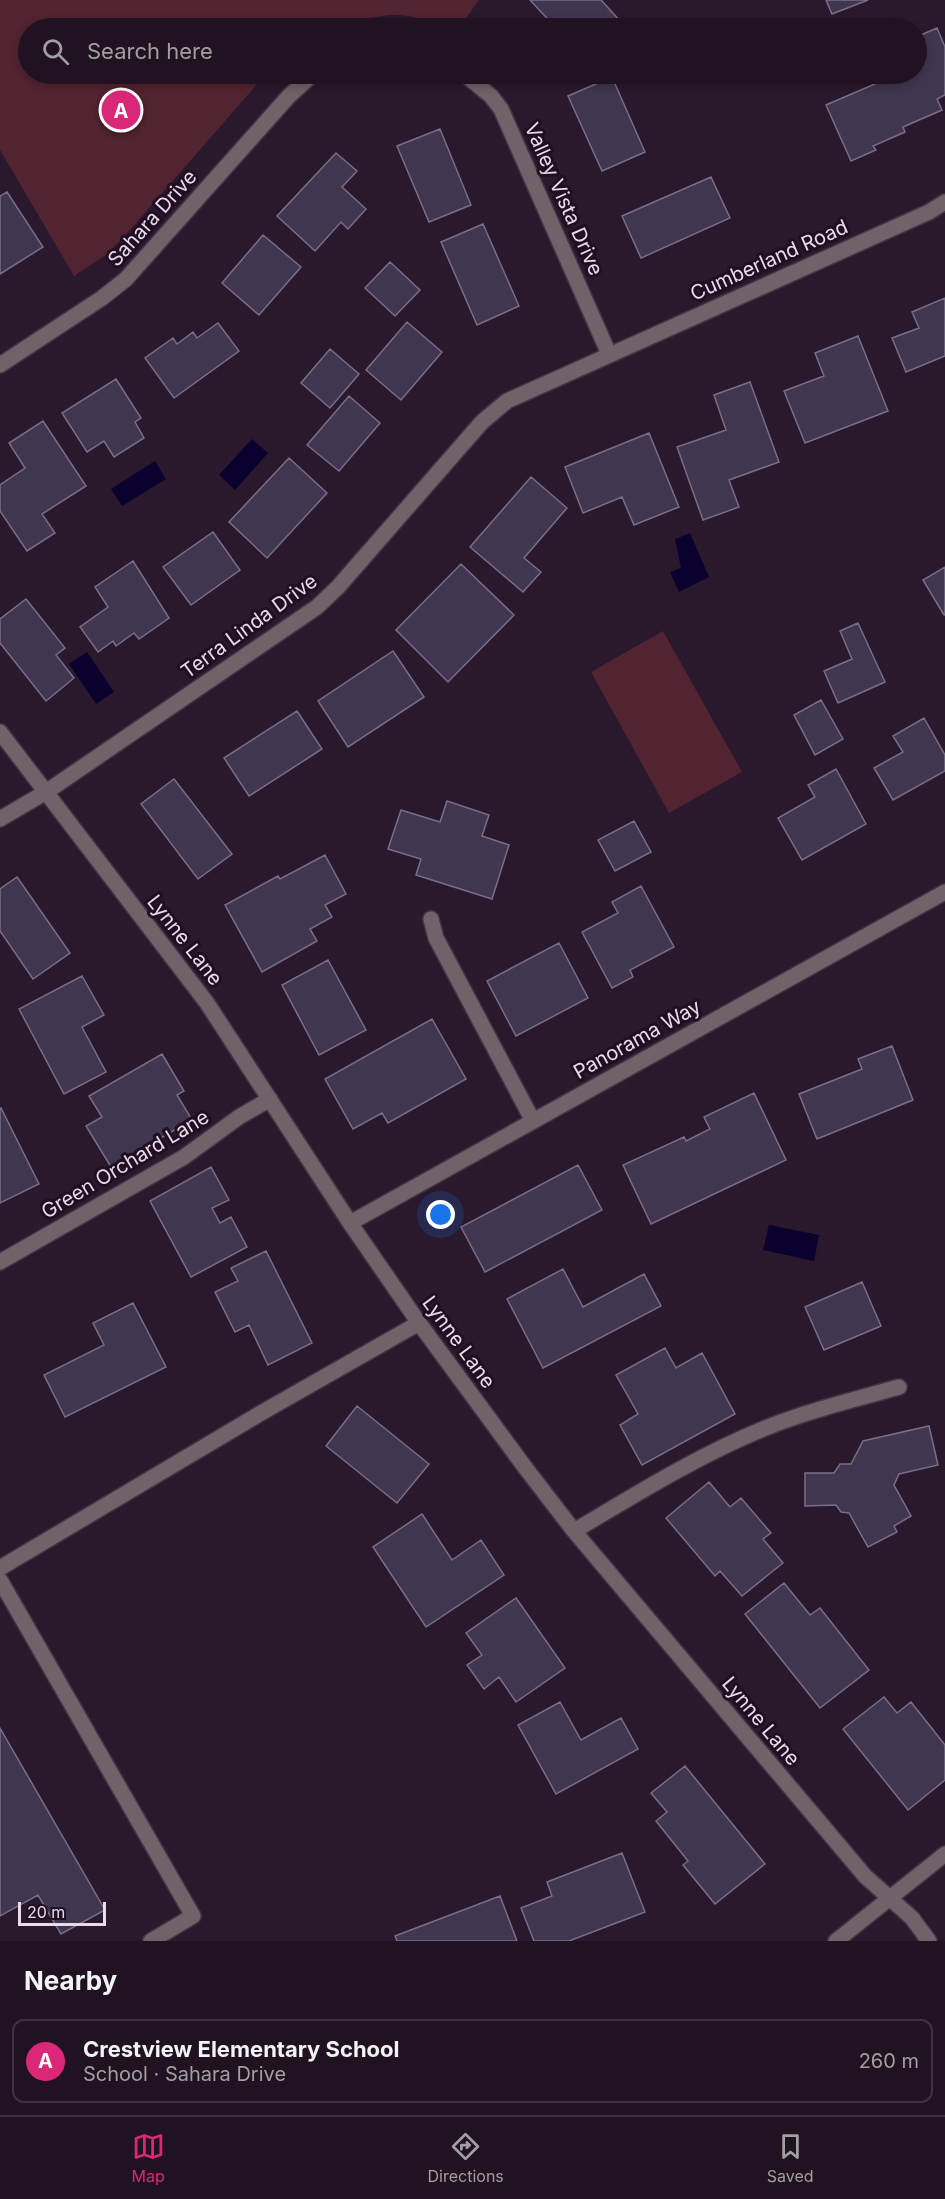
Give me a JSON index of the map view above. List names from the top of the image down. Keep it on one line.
{"streets":{"street":["Valley Vista Drive","Sahara Drive","Cumberland Road","Terra Linda Drive","Lynne Lane","Panorama Way","Green Orchard Lane"]},"crossings":[["Valley Vista Drive","Cumberland Road"],["Valley Vista Drive","Terra Linda Drive"],["Cumberland Road","Terra Linda Drive"],["Terra Linda Drive","Lynne Lane"],["Lynne Lane","Panorama Way"],["Lynne Lane","Green Orchard Lane"]],"scale_bar":"20 m","page":{"search":"Search here","pins":"A","scale":"20 m","heading":"Nearby","list":[{"mark":"A","name":"Crestview Elementary School","note":"School · Sahara Drive","value":"260 m"}],"nav":["Map","Directions","Saved"]}}
